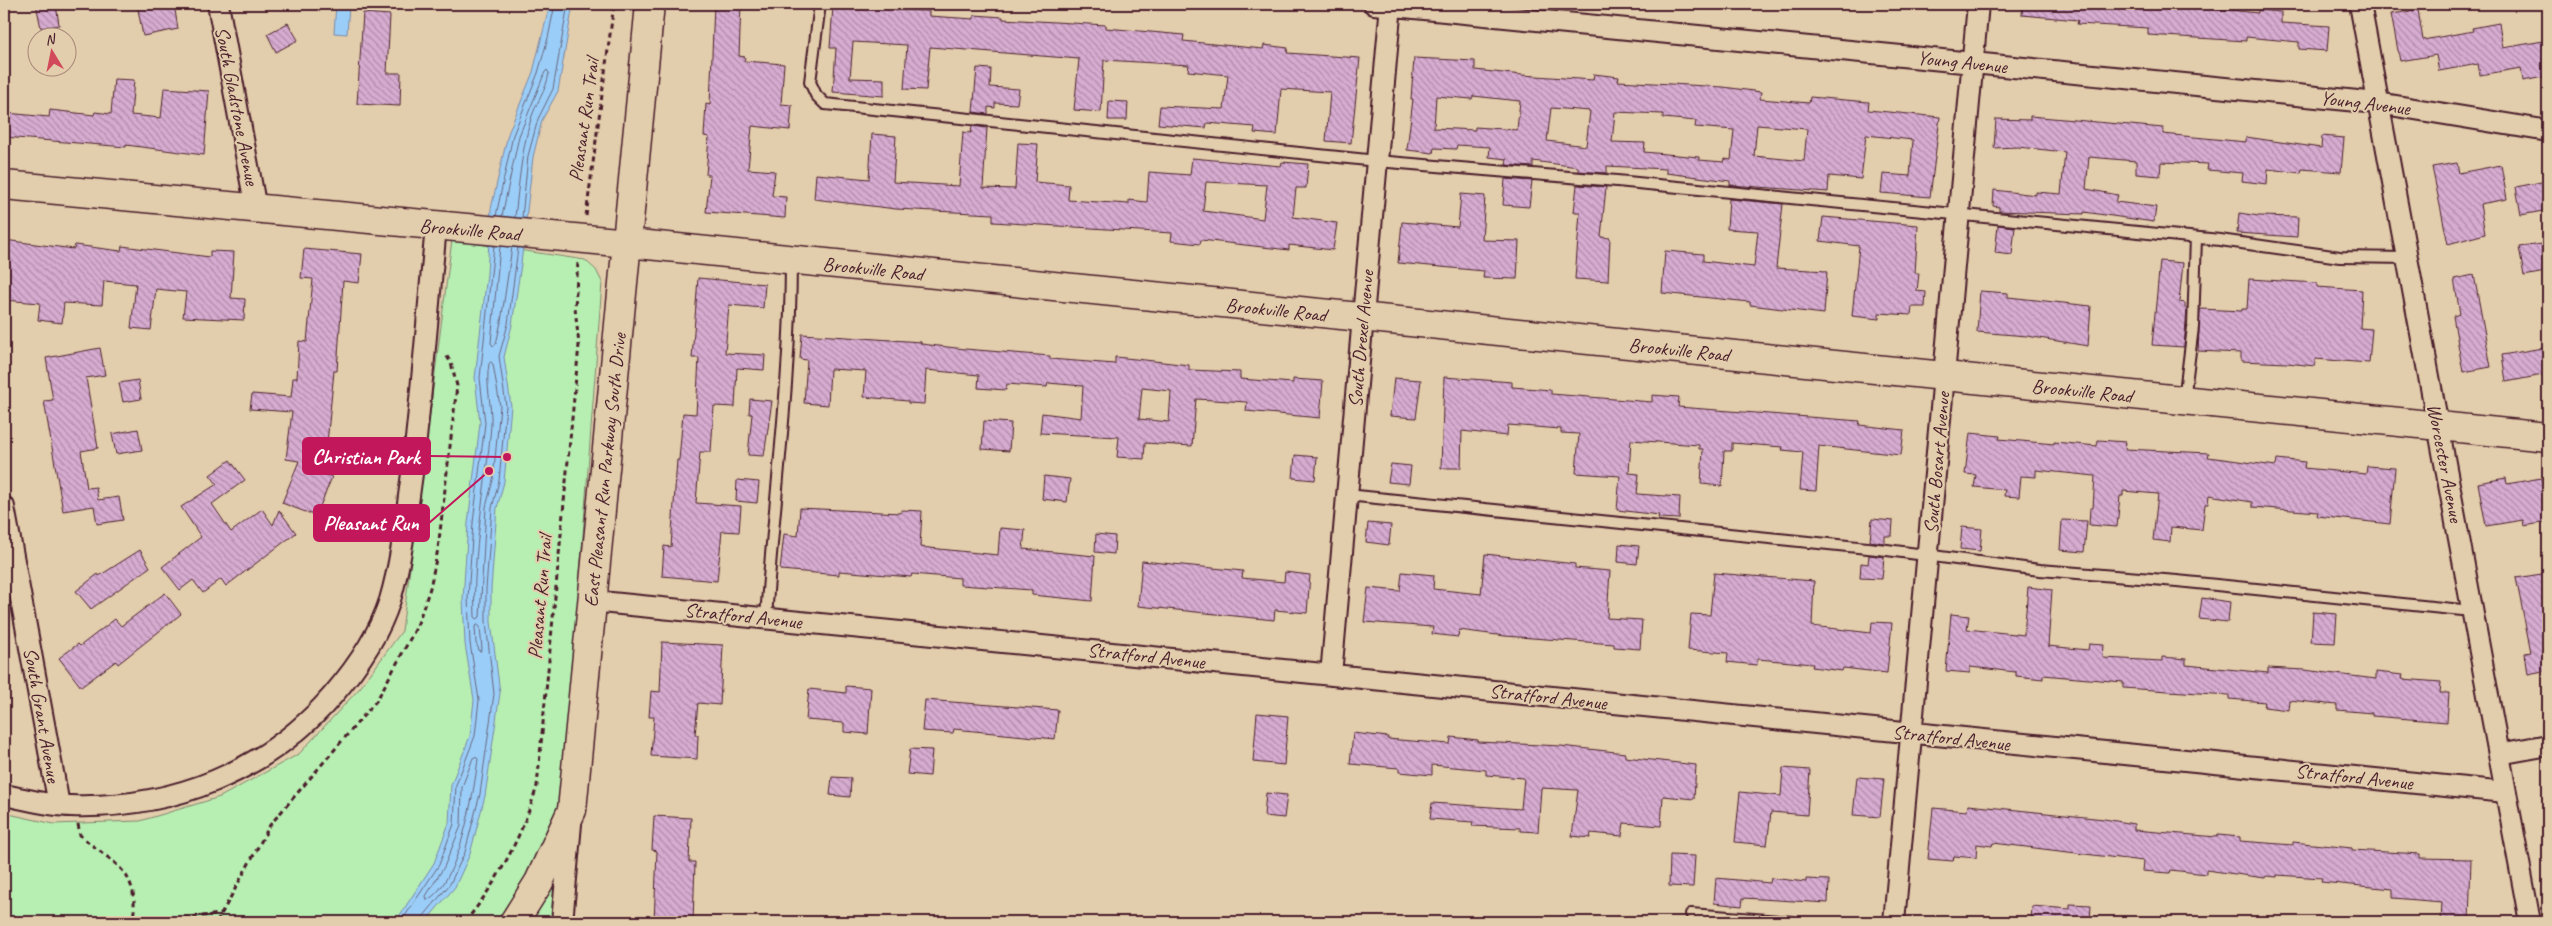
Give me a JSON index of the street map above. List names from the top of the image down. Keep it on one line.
{"streets":{"street":["Young Avenue","South Gladstone Avenue","Brookville Road","South Drexel Avenue","South Bosart Avenue","Worcester Avenue","East Pleasant Run Parkway South Drive","Stratford Avenue","South Grant Avenue"],"path":["Pleasant Run Trail"]},"crossings":[["Young Avenue","South Drexel Avenue"],["Young Avenue","South Bosart Avenue"],["Young Avenue","Worcester Avenue"],["South Gladstone Avenue","Brookville Road"],["Pleasant Run Trail","Brookville Road"],["Brookville Road","South Drexel Avenue"],["Brookville Road","South Bosart Avenue"],["Brookville Road","Worcester Avenue"],["Brookville Road","East Pleasant Run Parkway South Drive"],["South Drexel Avenue","Stratford Avenue"],["South Bosart Avenue","Stratford Avenue"],["Worcester Avenue","Stratford Avenue"],["East Pleasant Run Parkway South Drive","Stratford Avenue"]],"places":["Christian Park","Pleasant Run"],"north":"top"}
